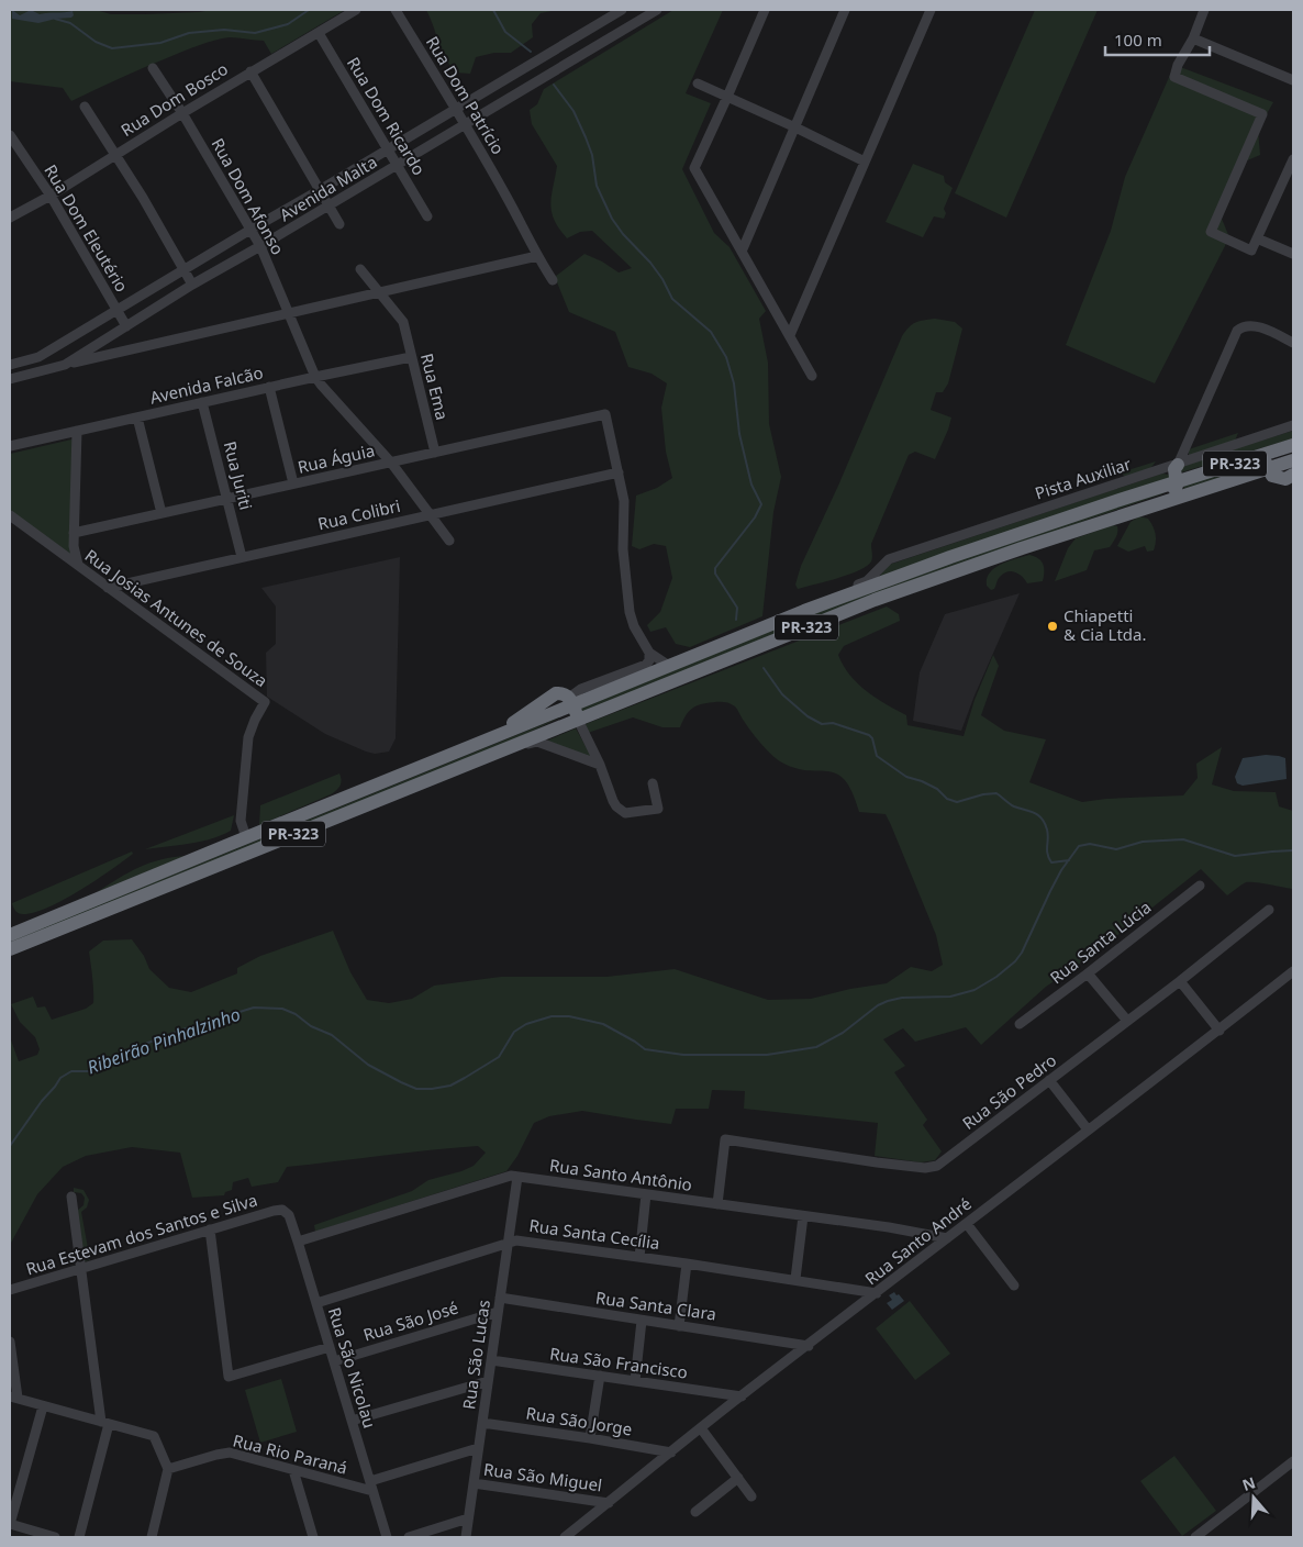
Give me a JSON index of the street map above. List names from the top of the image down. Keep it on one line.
{"streets":{"highway":["PR-323"],"street":["Rua Dom Patrício","Rua Dom Bosco","Rua Dom Ricardo","Avenida Malta","Rua Dom Afonso","Rua Dom Eleutério","Avenida Falcão","Rua Ema","Rua Águia","Rua Juriti","Pista Auxiliar","Rua Colibri","Rua Josias Antunes de Souza","Rua Santa Lúcia","Rua São Pedro","Rua Santo Antônio","Rua Estevam dos Santos e Silva","Rua Santa Cecília","Rua Santo André","Rua Santa Clara","Rua São José","Rua São Lucas","Rua São Francisco","Rua São Nicolau","Rua São Jorge","Rua Rio Paraná","Rua São Miguel"]},"crossings":[["Rua Dom Patrício","Avenida Malta"],["Rua Dom Bosco","Rua Dom Ricardo"],["Rua Dom Bosco","Rua Dom Afonso"],["Rua Dom Bosco","Rua Dom Eleutério"],["Rua Dom Ricardo","Avenida Malta"],["Avenida Malta","Rua Dom Afonso"],["Avenida Malta","Rua Dom Eleutério"],["Rua Dom Afonso","Avenida Falcão"],["Rua Dom Afonso","Rua Águia"],["Rua Dom Afonso","Rua Colibri"],["Avenida Falcão","Rua Ema"],["Avenida Falcão","Rua Juriti"],["Rua Ema","Rua Águia"],["Rua Águia","Rua Juriti"],["Rua Águia","Rua Colibri"],["PR-323","Pista Auxiliar"],["PR-323","Rua Josias Antunes de Souza"],["Rua Juriti","Rua Colibri"],["Rua Colibri","Rua Josias Antunes de Souza"],["Rua São Pedro","Rua Santo Antônio"],["Rua Santo Antônio","Rua Santo André"],["Rua Santo Antônio","Rua São Lucas"],["Rua Santo Antônio","Rua São Nicolau"],["Rua Estevam dos Santos e Silva","Rua São Nicolau"],["Rua Santa Cecília","Rua Santo André"],["Rua Santa Cecília","Rua São Lucas"],["Rua Santa Cecília","Rua São Nicolau"],["Rua Santo André","Rua Santa Clara"],["Rua Santo André","Rua São Francisco"],["Rua Santo André","Rua São Jorge"],["Rua Santo André","Rua São Miguel"],["Rua Santa Clara","Rua São Lucas"],["Rua São José","Rua São Lucas"],["Rua São José","Rua São Nicolau"],["Rua São Lucas","Rua São Francisco"],["Rua São Lucas","Rua São Jorge"],["Rua São Lucas","Rua São Miguel"],["Rua São Nicolau","Rua Rio Paraná"]],"water":["Ribeirão Pinhalzinho"],"places":["Chiapetti & Cia Ltda."],"scale_bar":"100 m","north":"top"}
